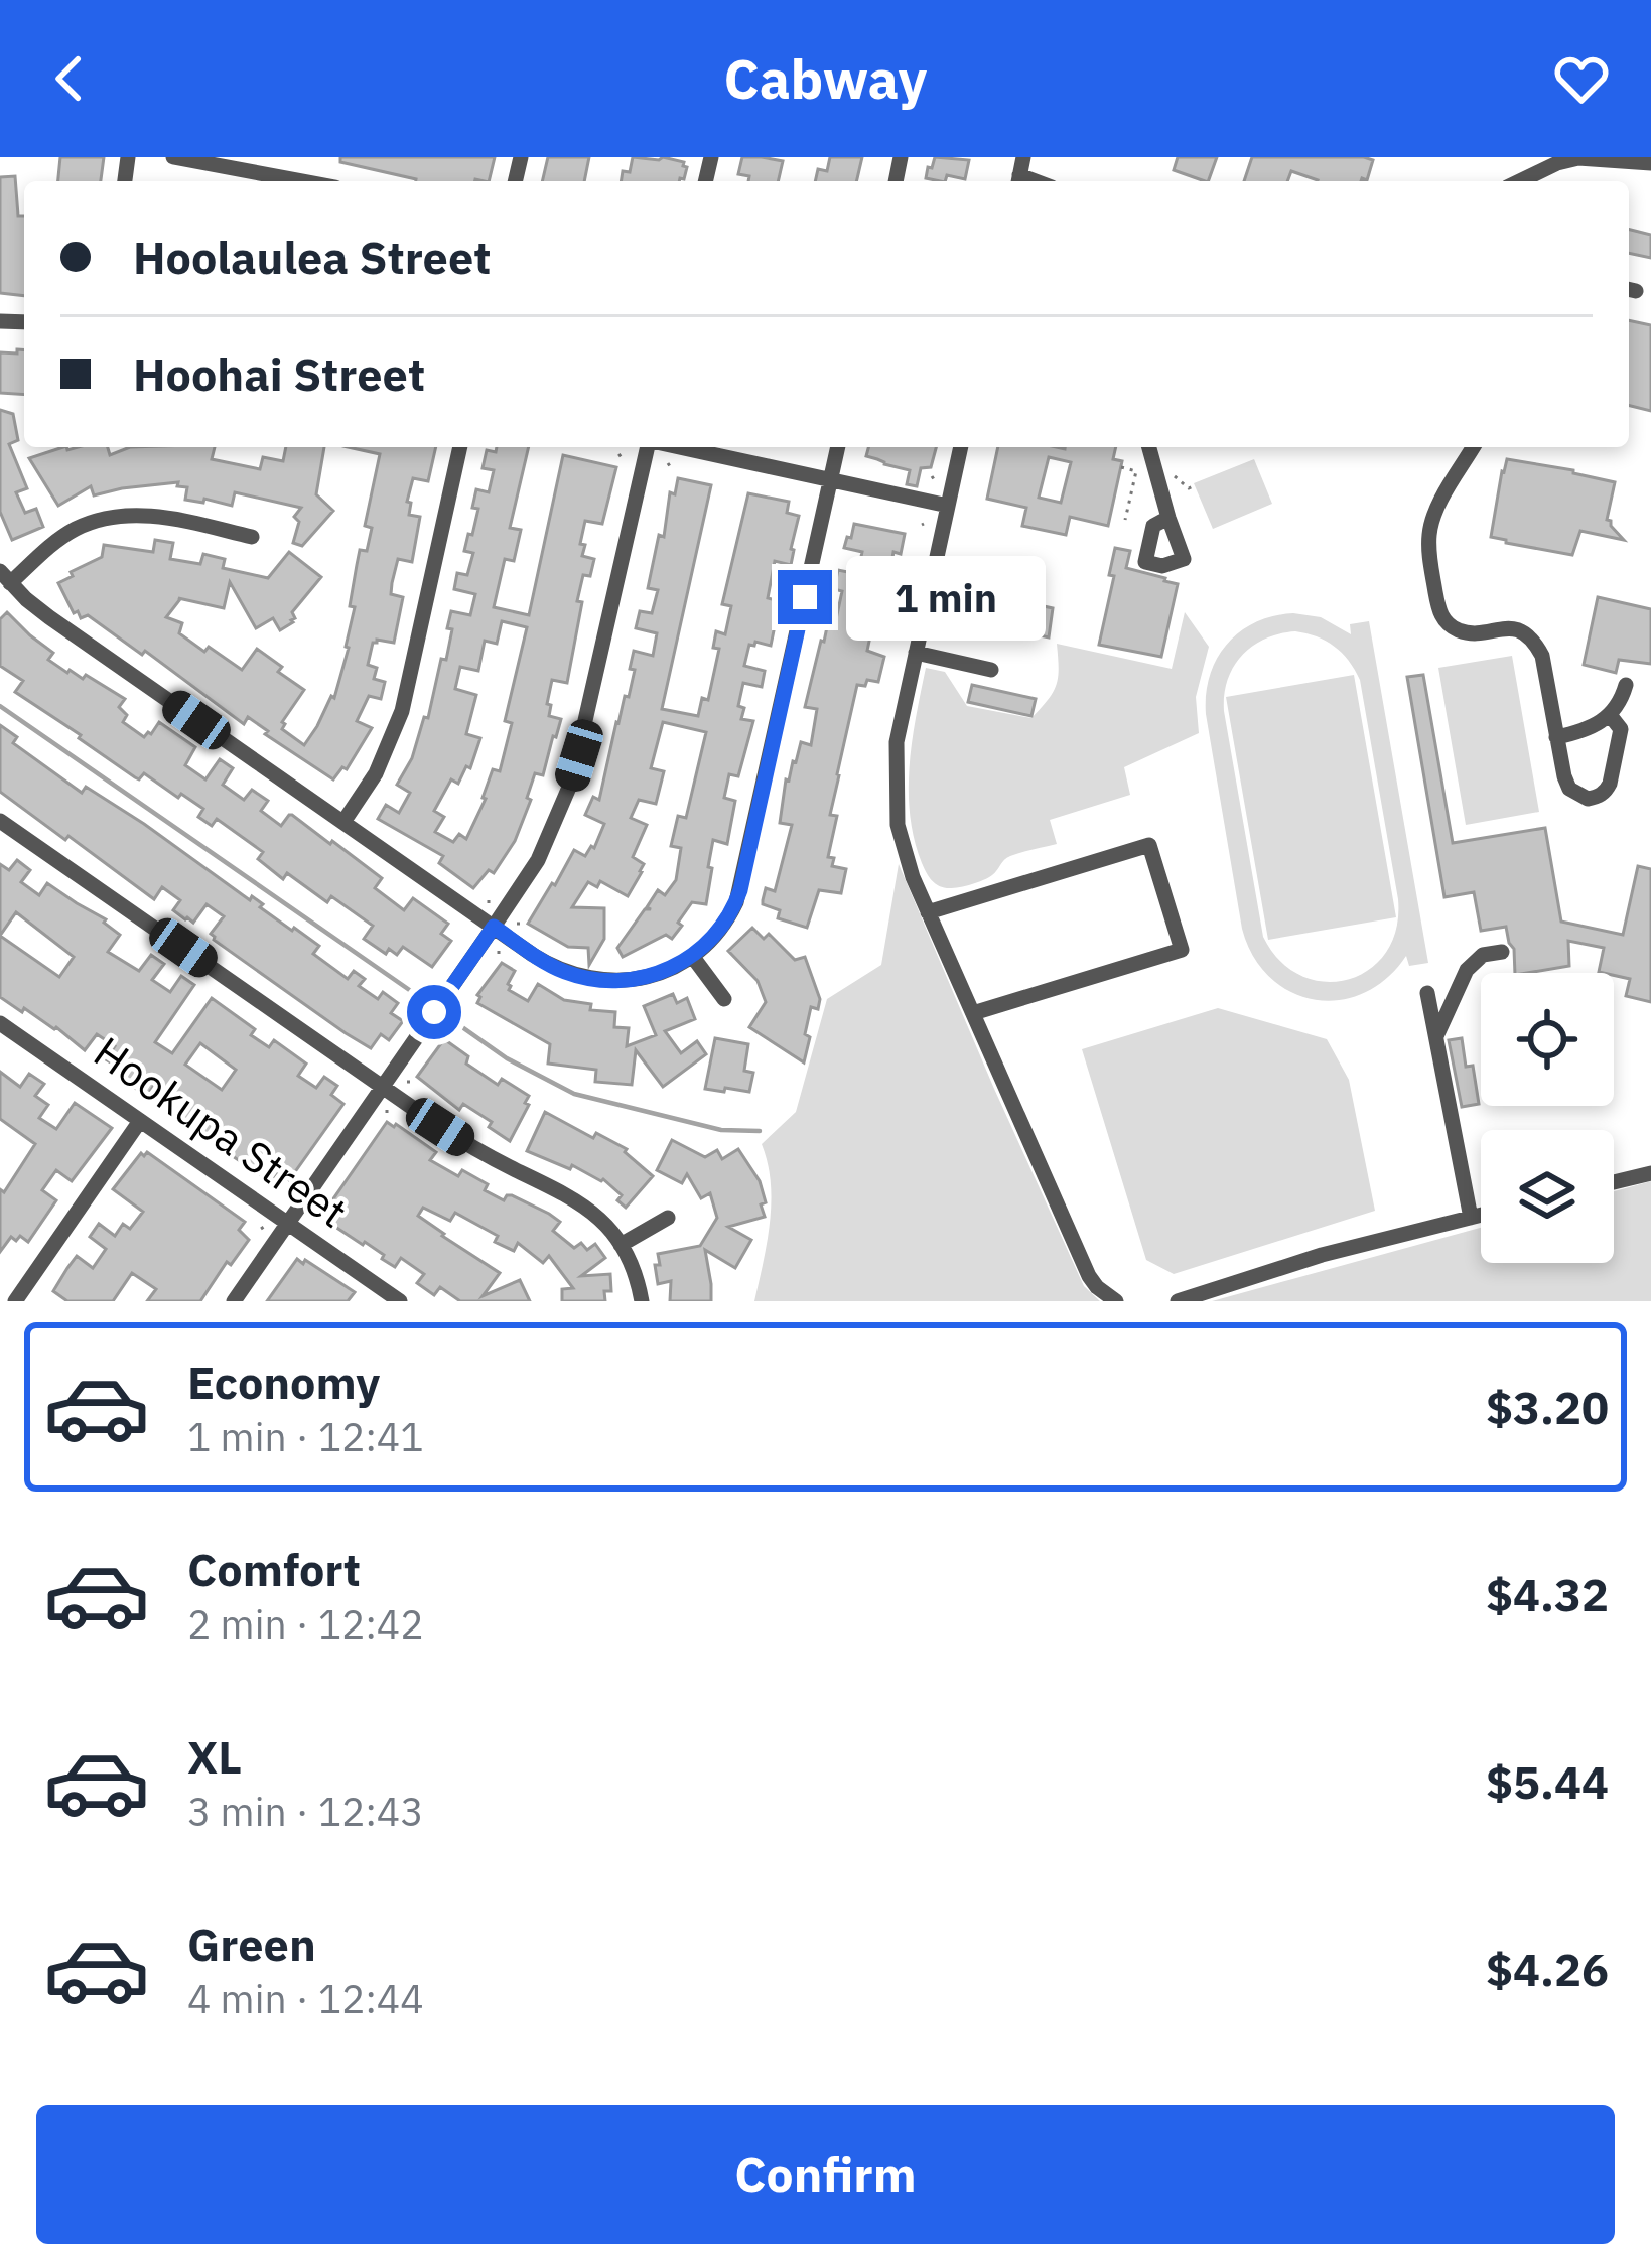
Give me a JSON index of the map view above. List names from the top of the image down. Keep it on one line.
{"streets":{"street":["Hookupa Street"]},"page":{"header":"Cabway","banner":["Hoolaulea Street","Hoohai Street"],"bubble":"1 min","list":[{"name":"Economy","note":"1 min · 12:41","value":"$3.20"},{"name":"Comfort","note":"2 min · 12:42","value":"$4.32"},{"name":"XL","note":"3 min · 12:43","value":"$5.44"},{"name":"Green","note":"4 min · 12:44","value":"$4.26"}],"buttons":"Confirm"}}
